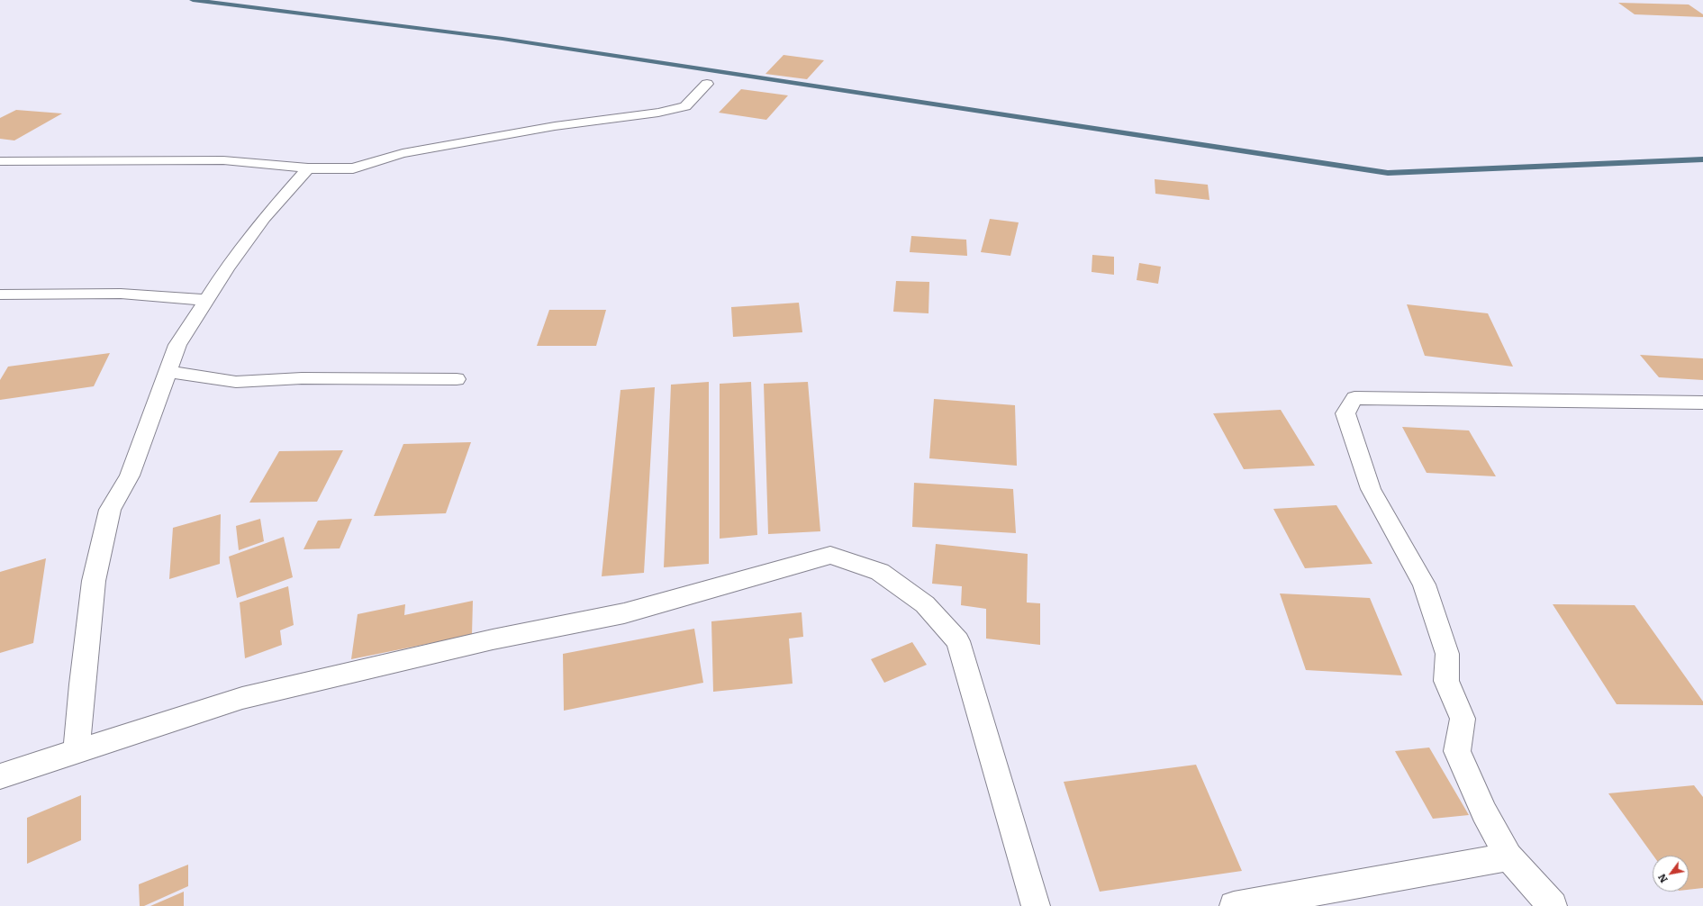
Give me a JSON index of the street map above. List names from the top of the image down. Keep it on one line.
{"north":"bottom left"}
